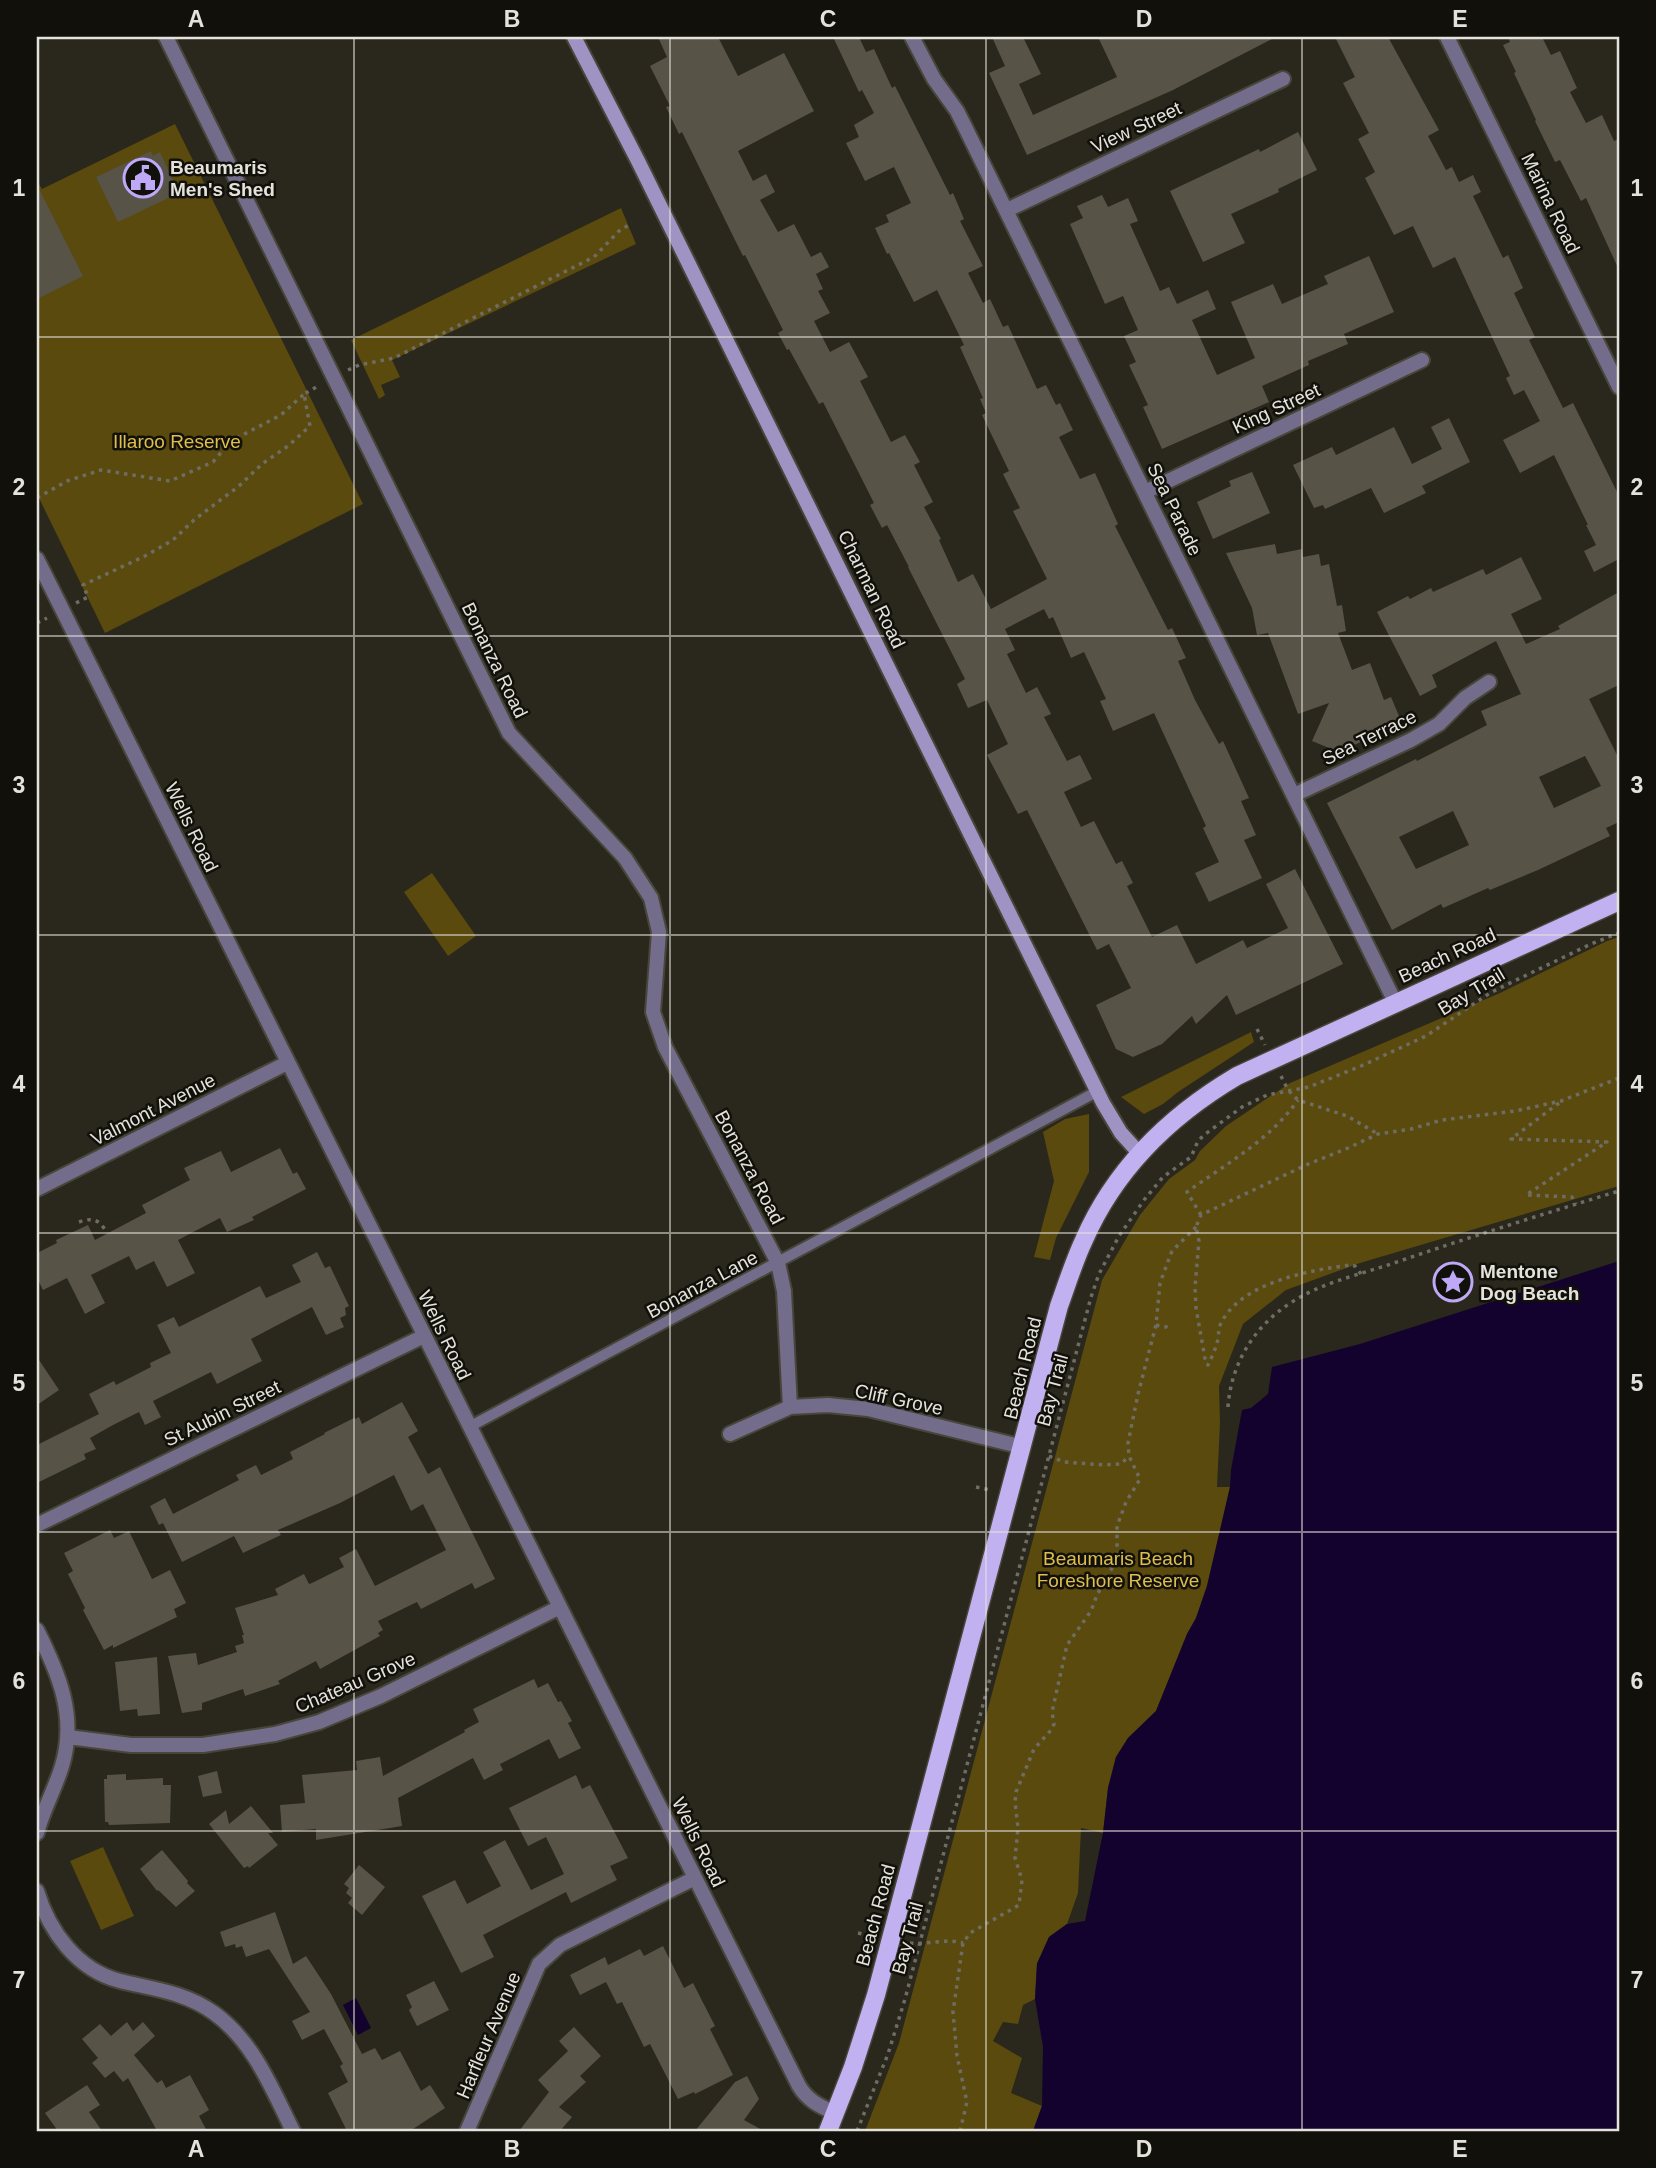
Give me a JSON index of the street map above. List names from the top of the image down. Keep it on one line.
{"streets":{"main road":["Charman Road","Beach Road"],"street":["View Street","Marina Road","King Street","Sea Parade","Bonanza Road","Sea Terrace","Wells Road","Valmont Avenue","Cliff Grove","St Aubin Street","Chateau Grove","Harfleur Avenue"],"lane":["Bonanza Lane"],"path":["Bay Trail"]},"crossings":[["View Street","Sea Parade"],["King Street","Sea Parade"],["Sea Parade","Sea Terrace"],["Sea Parade","Beach Road"],["Charman Road","Beach Road"],["Charman Road","Bonanza Lane"],["Bonanza Road","Bonanza Lane"],["Bonanza Road","Cliff Grove"],["Wells Road","Beach Road"],["Wells Road","Valmont Avenue"],["Wells Road","Bonanza Lane"],["Wells Road","St Aubin Street"],["Wells Road","Chateau Grove"],["Wells Road","Harfleur Avenue"],["Beach Road","Cliff Grove"]],"parks":["Illaroo Reserve","Beaumaris Beach Foreshore Reserve"],"places":{"public building":["Beaumaris Men's Shed"],"place":["Mentone Dog Beach"]},"grid":{"columns":["A","B","C","D","E"],"rows":["1","2","3","4","5","6","7"]}}
